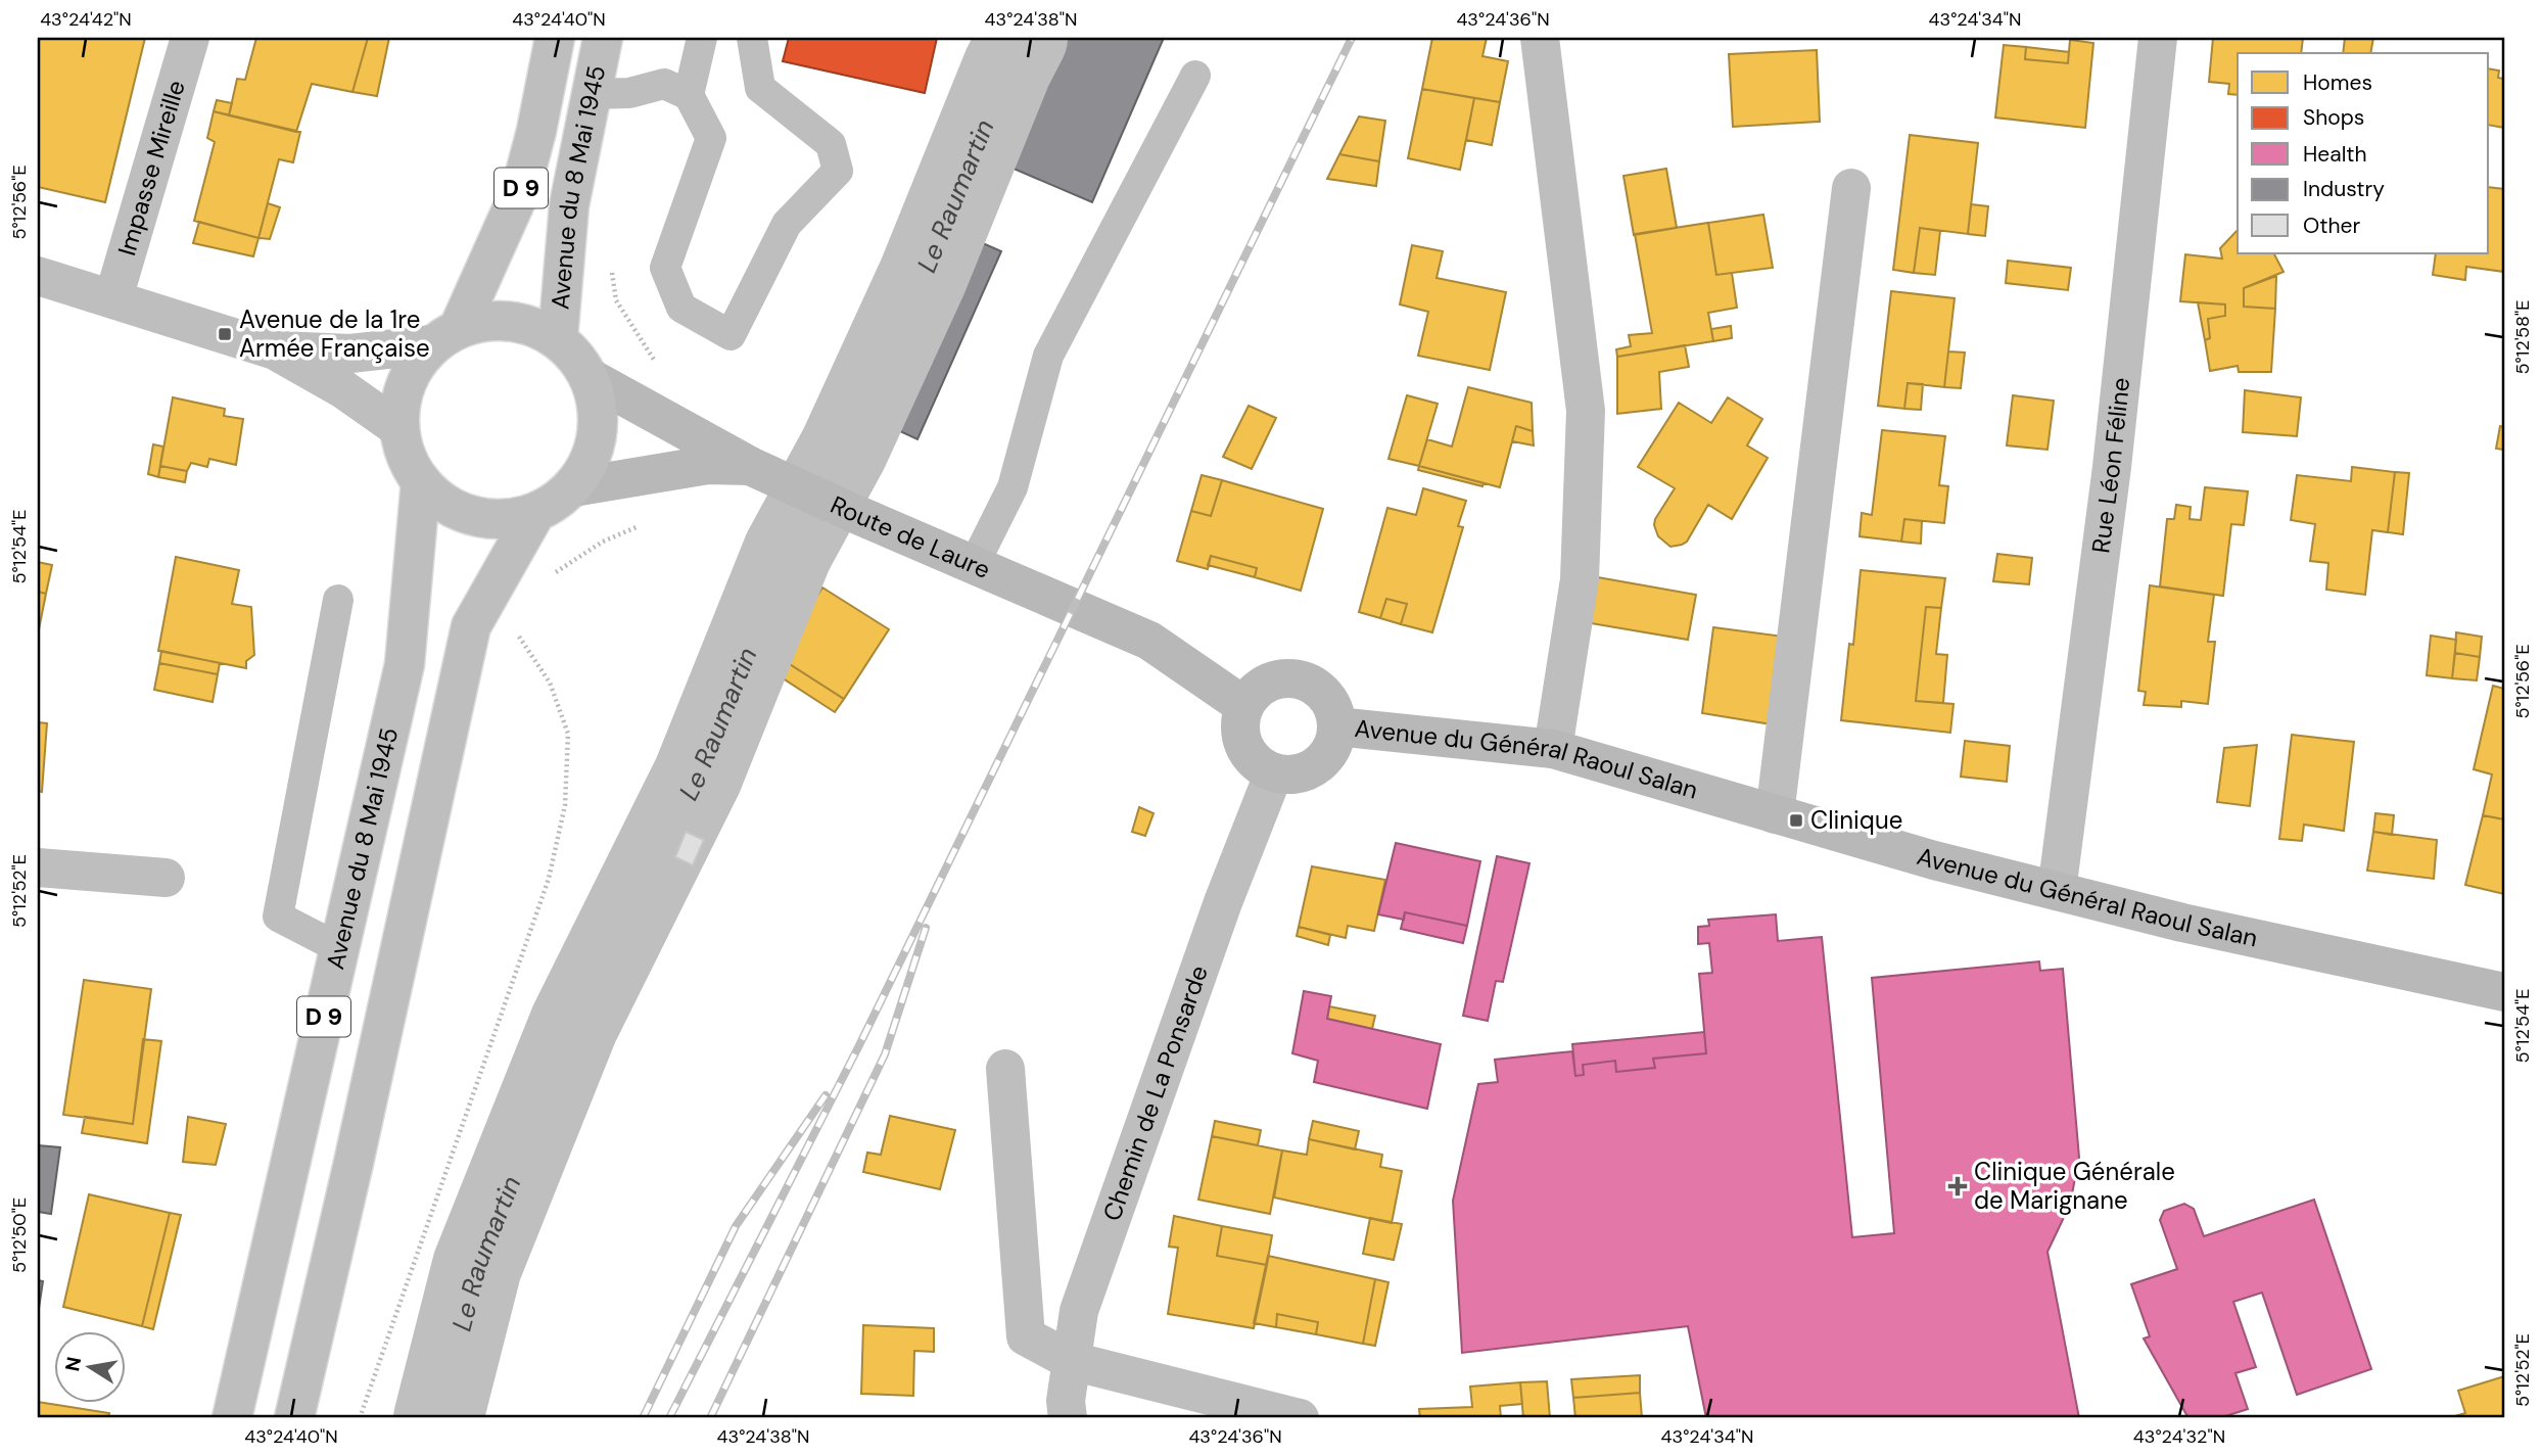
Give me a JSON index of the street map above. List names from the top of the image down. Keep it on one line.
{"streets":{"main road":["Route de Laure","Avenue du Général Raoul Salan"],"street":["Impasse Mireille","D 9","Avenue du 8 Mai 1945","Rue Léon Féline","Chemin de La Ponsarde"]},"crossings":[["D 9","Avenue du 8 Mai 1945"],["D 9","Route de Laure"],["Avenue du 8 Mai 1945","Route de Laure"],["Rue Léon Féline","Avenue du Général Raoul Salan"],["Route de Laure","Avenue du Général Raoul Salan"],["Route de Laure","Chemin de La Ponsarde"],["Avenue du Général Raoul Salan","Chemin de La Ponsarde"]],"water":["Le Raumartin"],"places":{"transit":["Avenue de la 1re Armée Française","Clinique"],"health":["Clinique Générale de Marignane"]},"legend":["Homes","Shops","Health","Industry","Other"],"north":"left","coordinates":["43°24'42\"N","43°24'40\"N","43°24'38\"N","43°24'36\"N","43°24'34\"N","5°12'56\"E","5°12'58\"E","5°12'54\"E","5°12'52\"E","5°12'50\"E","43°24'32\"N"]}
